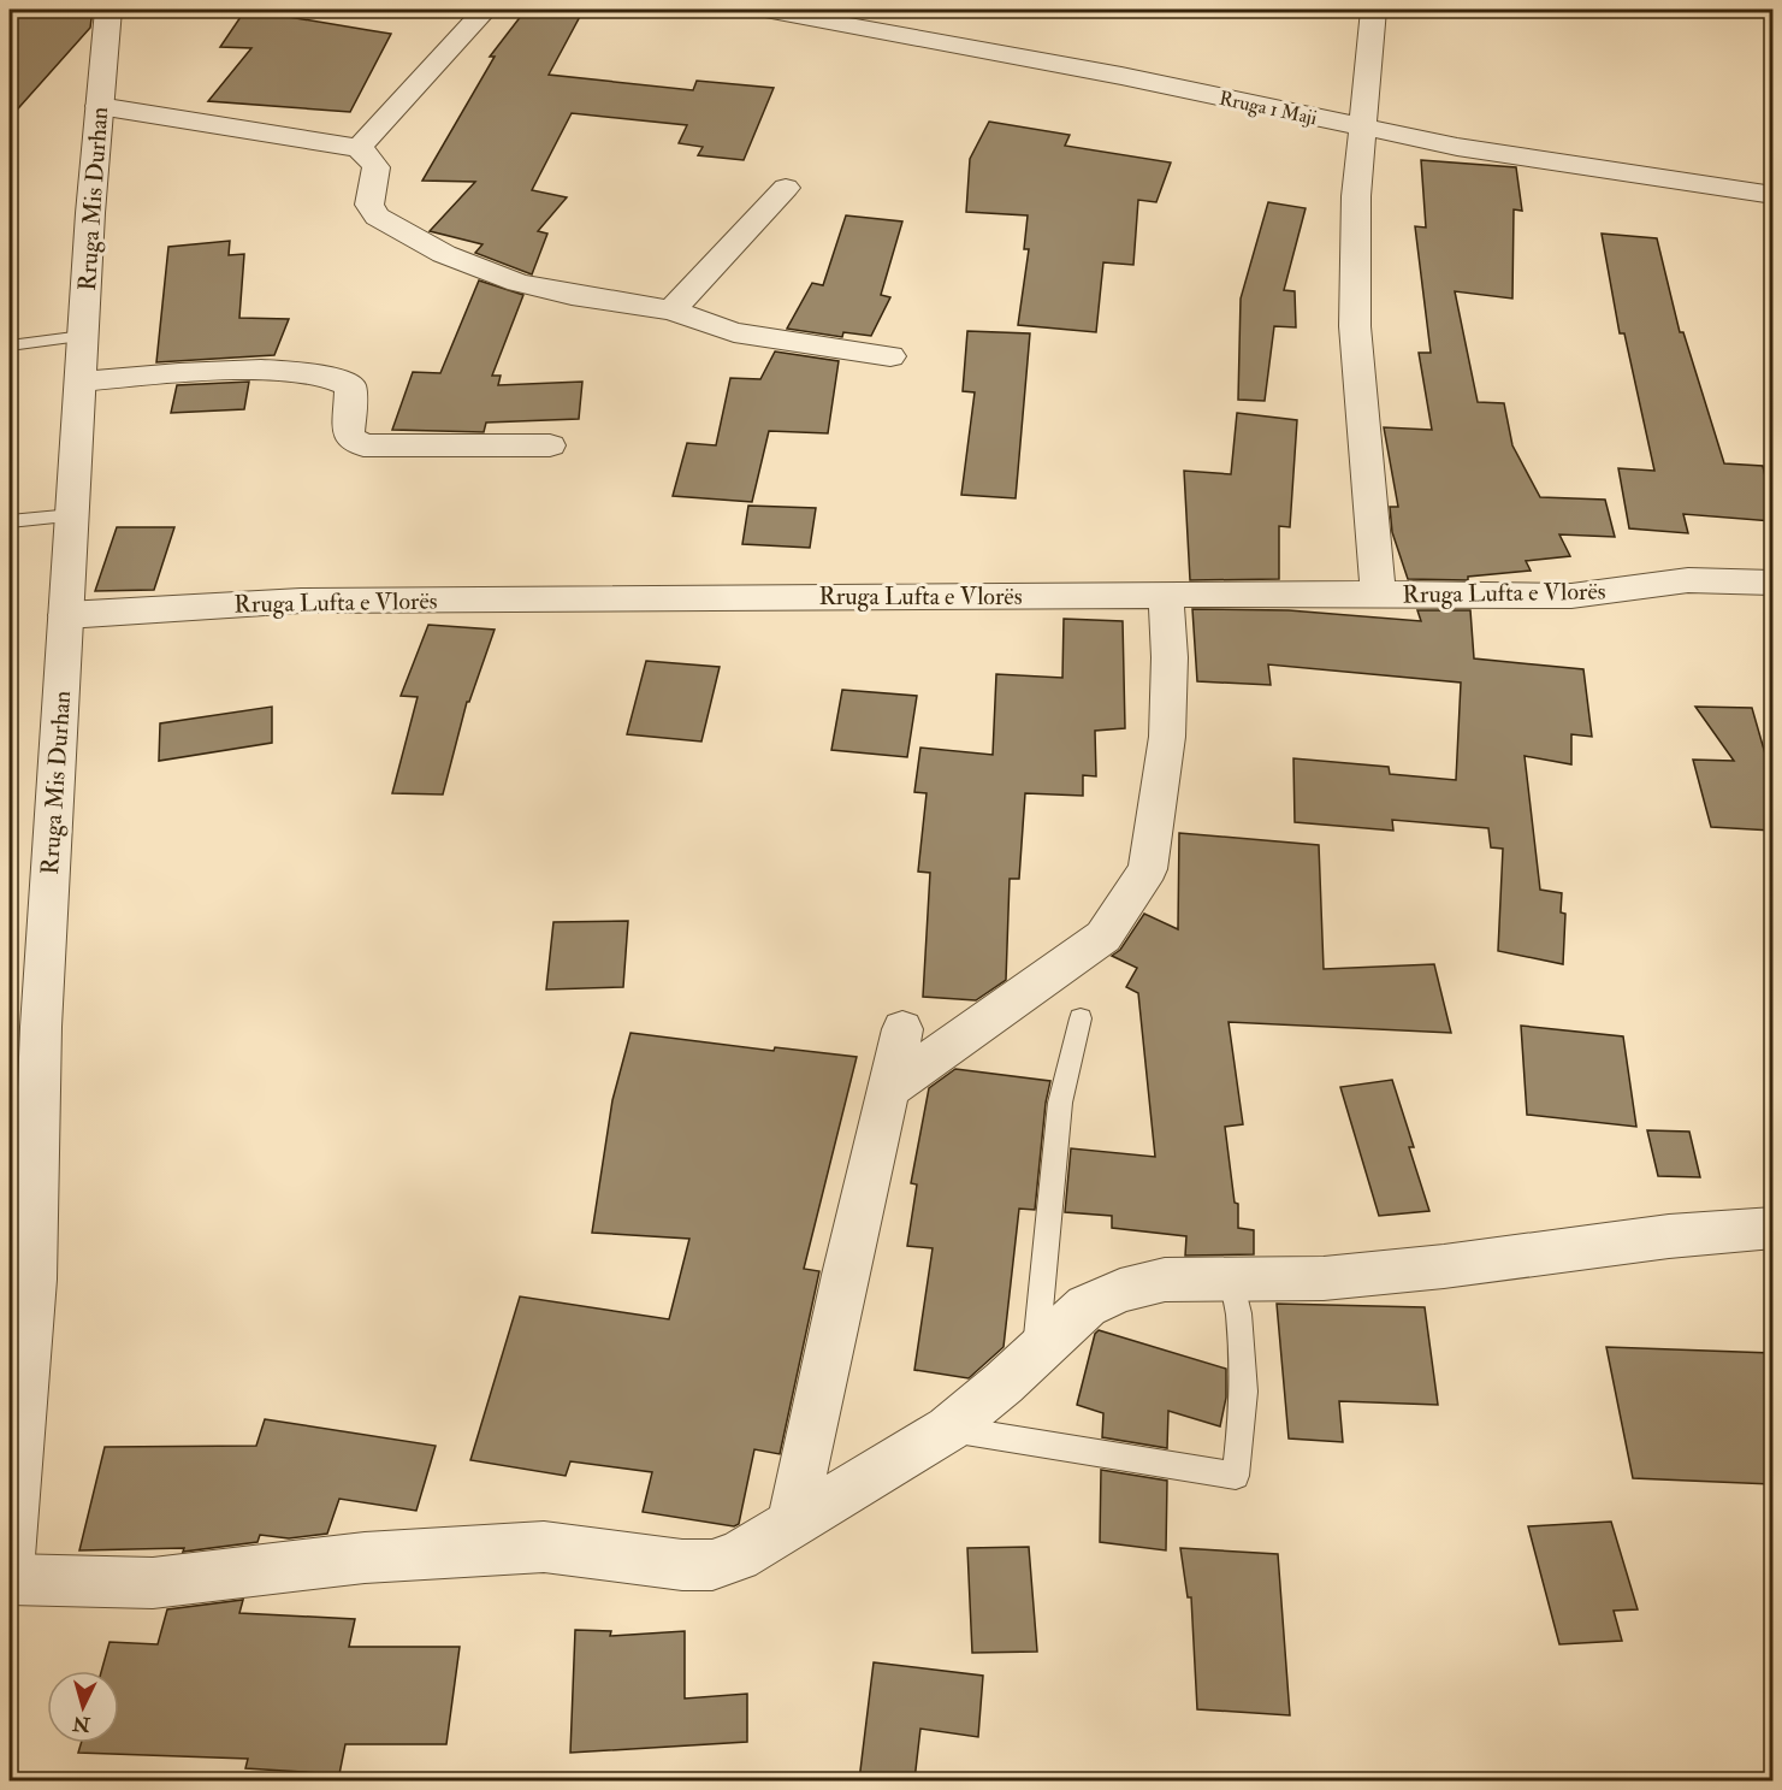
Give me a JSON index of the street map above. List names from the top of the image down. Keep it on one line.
{"streets":{"street":["Rruga 1 Maji","Rruga Mis Durhan","Rruga Lufta e Vlorës"]},"crossings":[["Rruga Mis Durhan","Rruga Lufta e Vlorës"]],"north":"bottom"}
